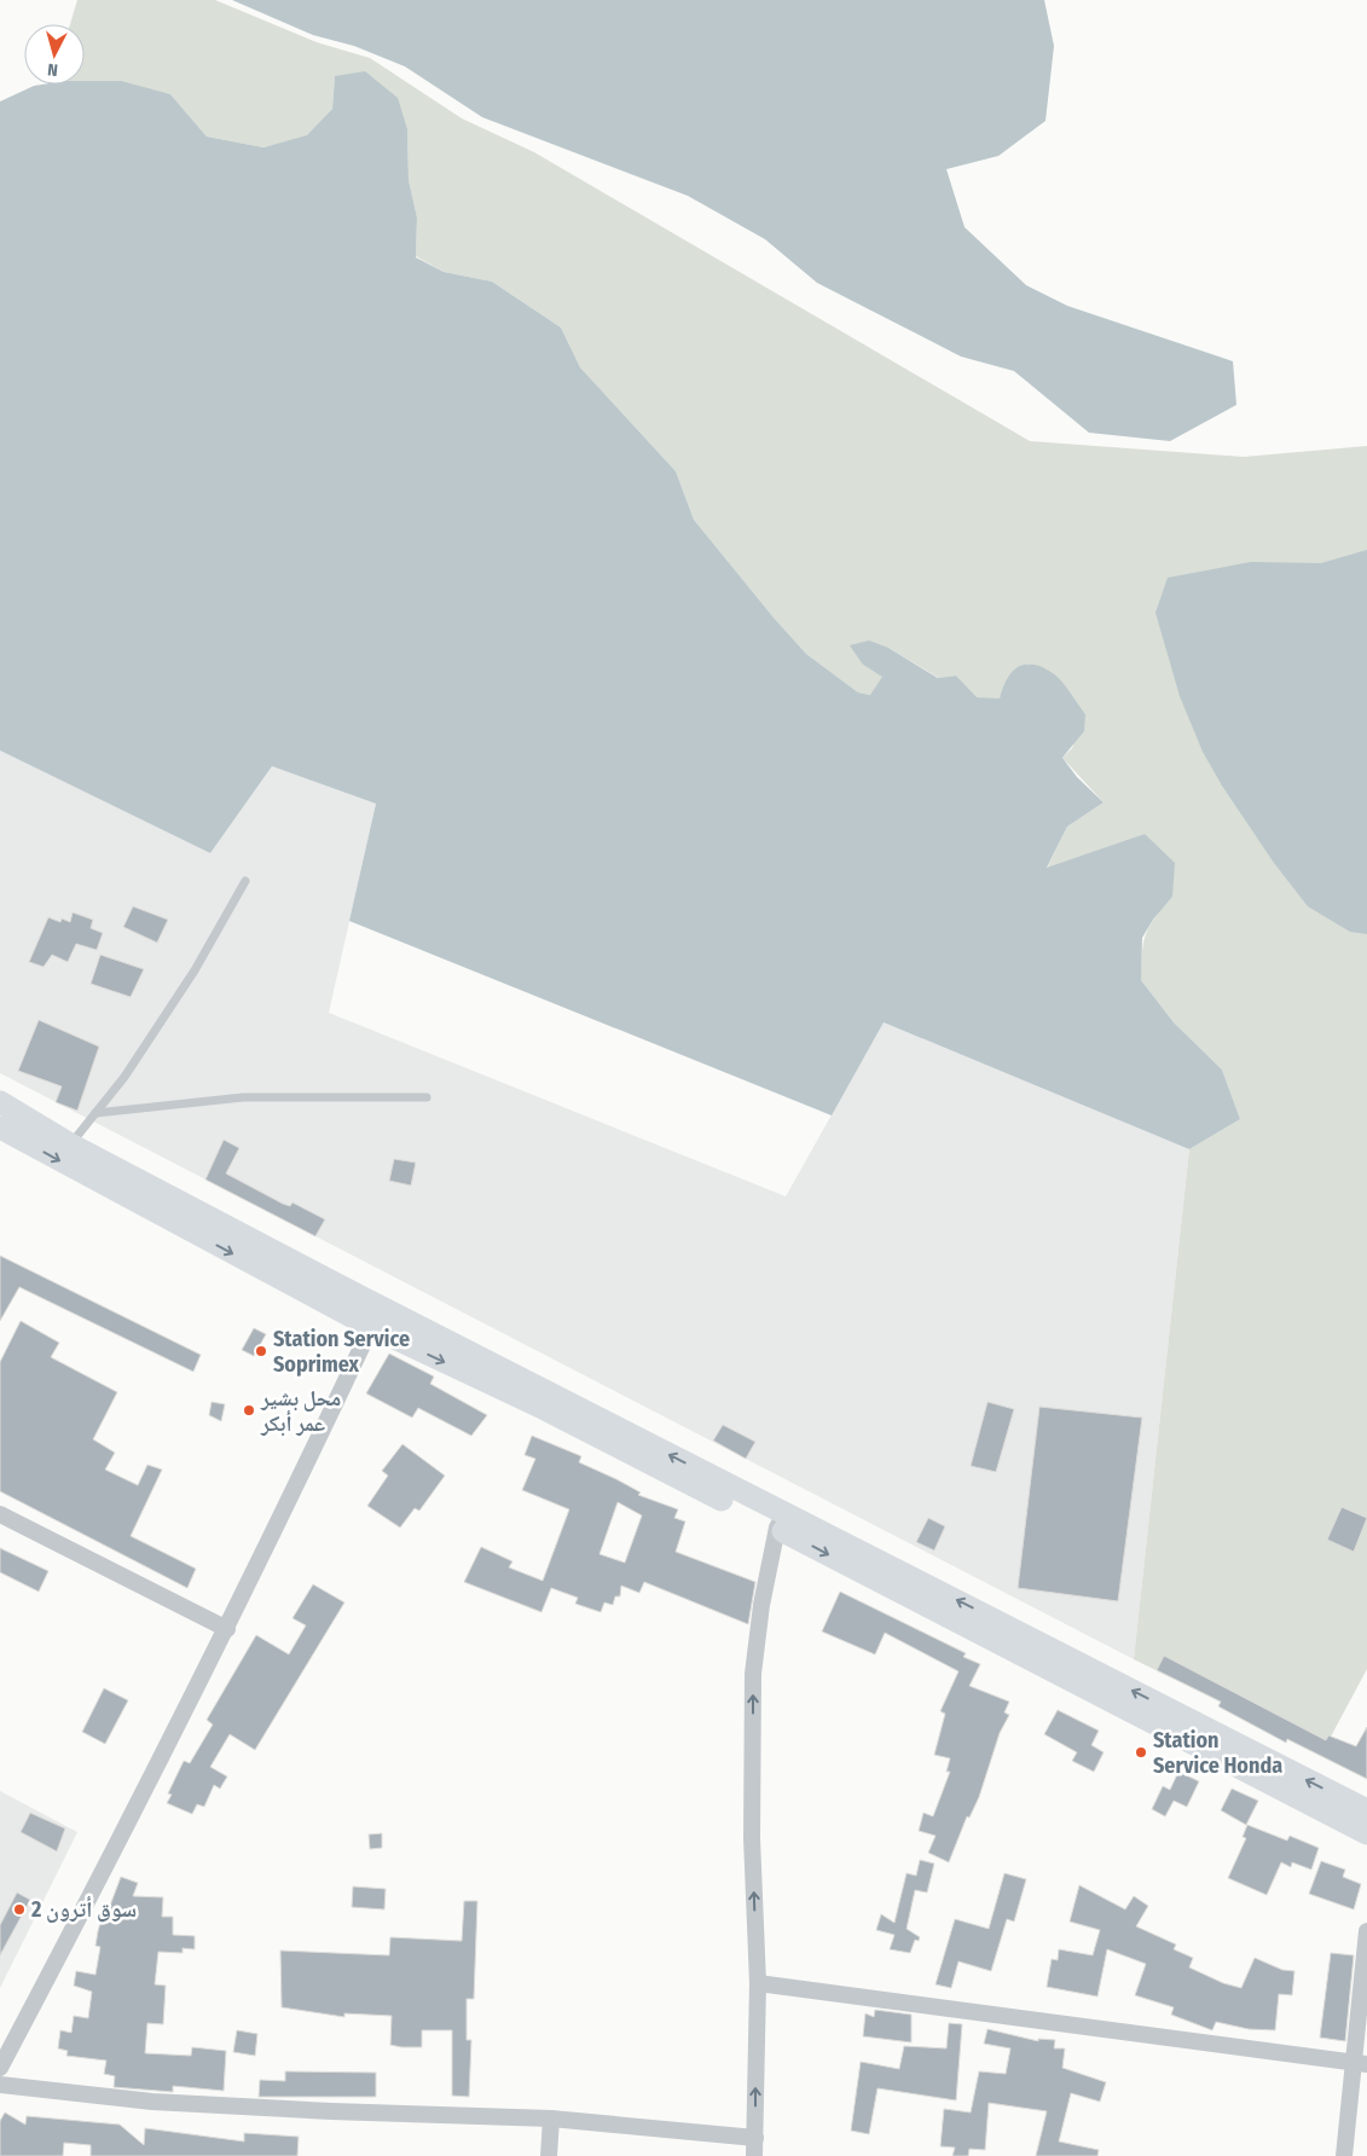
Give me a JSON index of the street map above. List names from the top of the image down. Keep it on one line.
{"places":["Station Service Soprimex","محل بشير عمر أبكر","Station Service Honda","سوق أترون 2"],"north":"bottom"}
